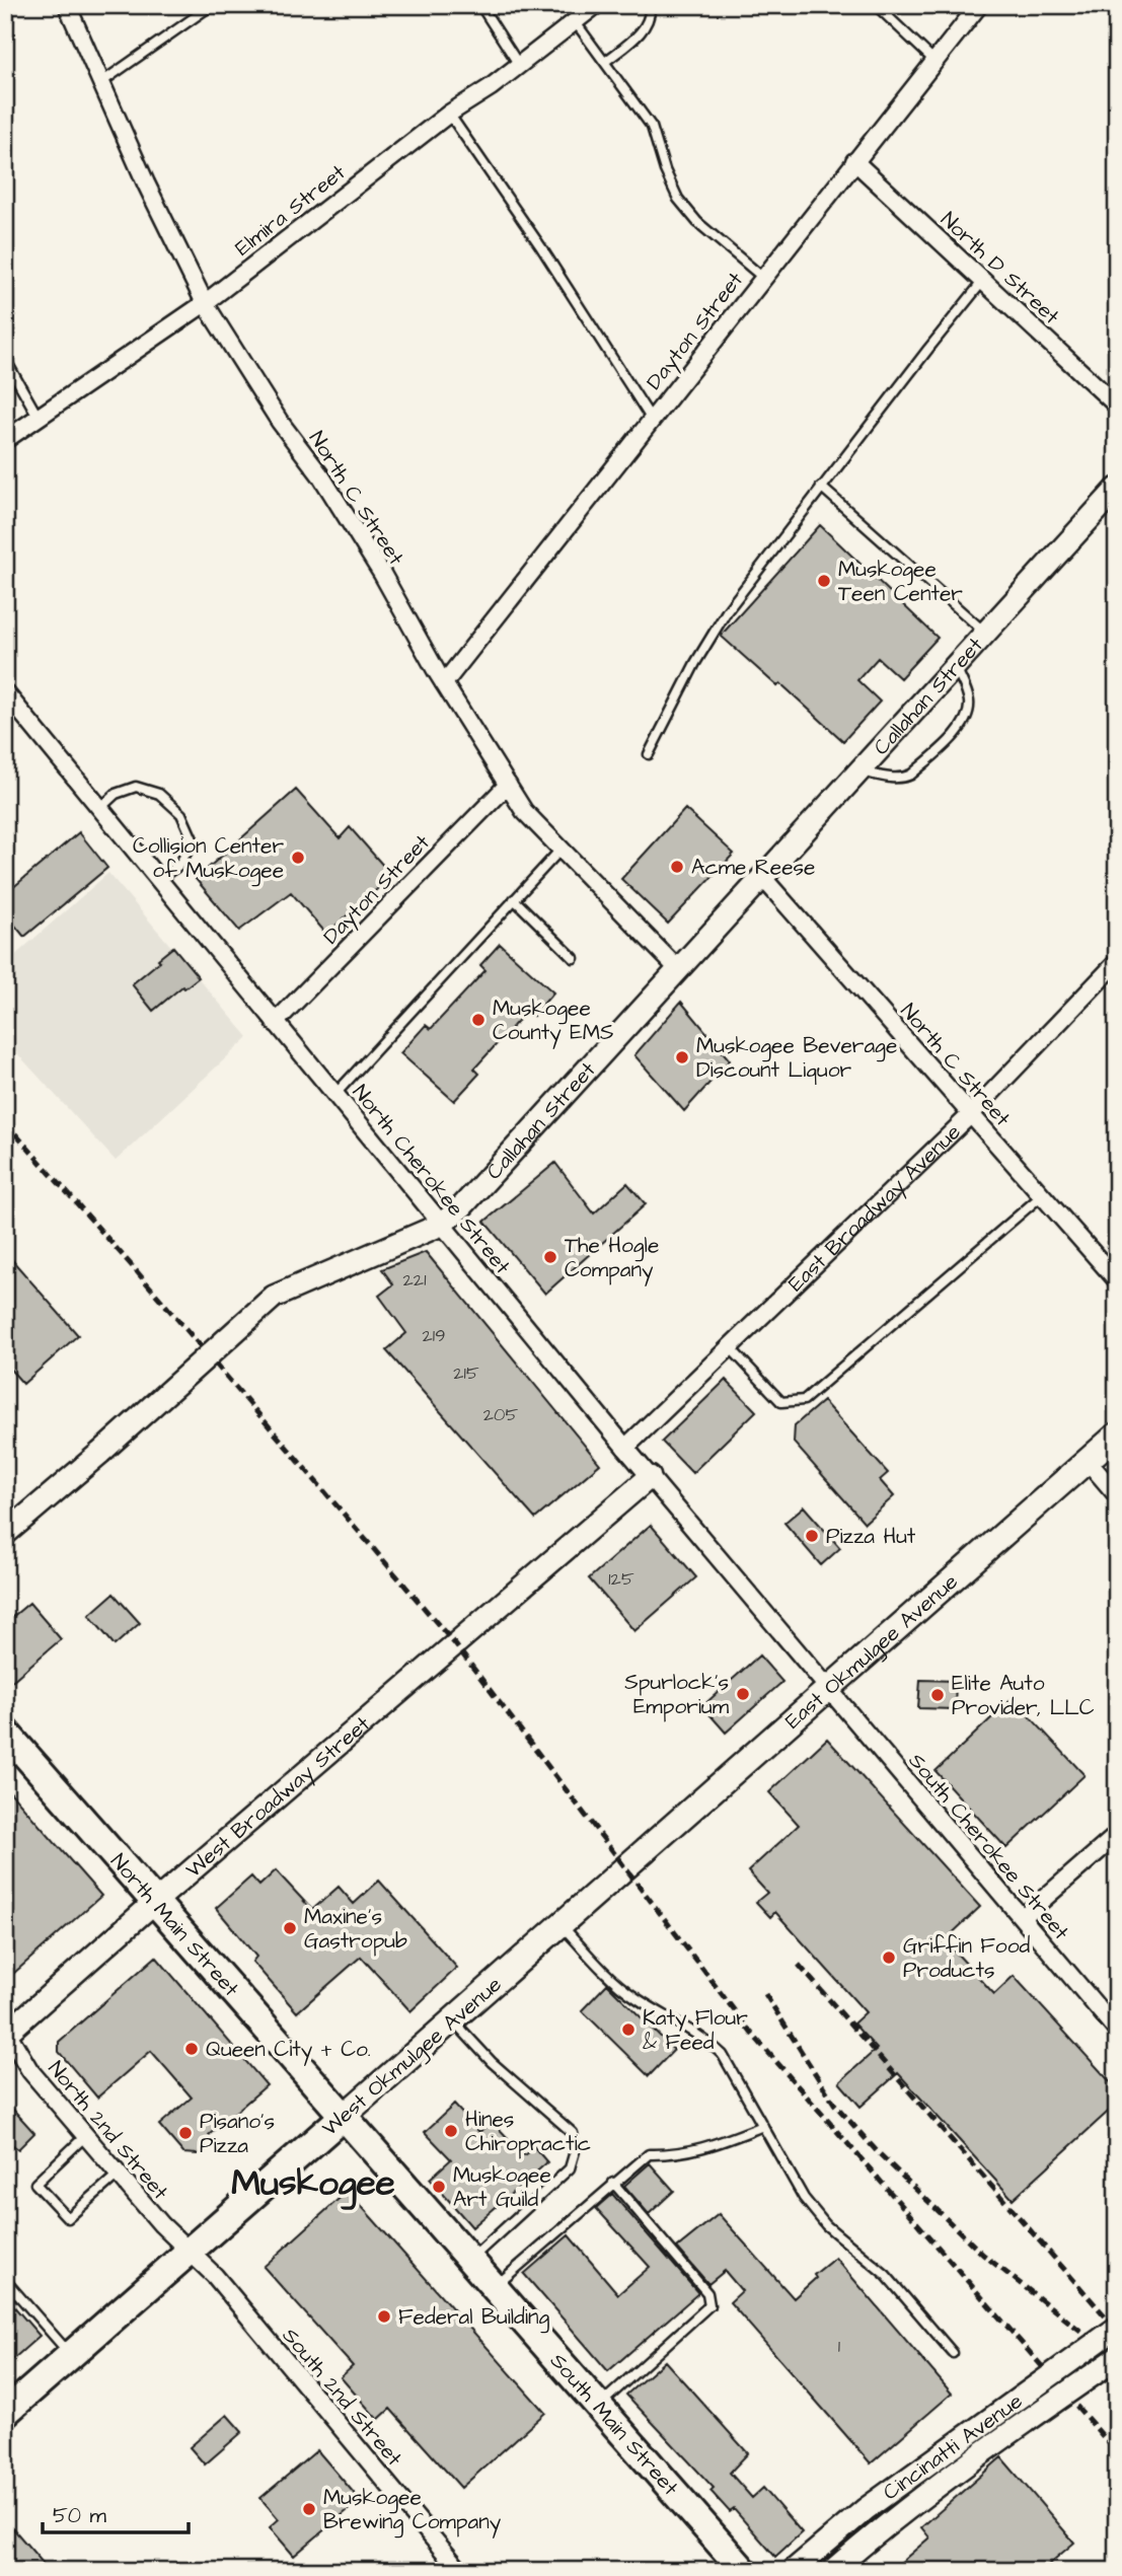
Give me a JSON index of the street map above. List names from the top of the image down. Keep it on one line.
{"streets":{"main road":["East Okmulgee Avenue","North Main Street","West Okmulgee Avenue","South Main Street"],"street":["Elmira Street","North D Street","Dayton Street","North C Street","Callahan Street","North Cherokee Street","East Broadway Avenue","West Broadway Street","South Cherokee Street","North 2nd Street","South 2nd Street","Cincinatti Avenue"]},"crossings":[["Elmira Street","North C Street"],["North D Street","Dayton Street"],["Dayton Street","North C Street"],["Dayton Street","North Cherokee Street"],["North C Street","Callahan Street"],["North C Street","East Broadway Avenue"],["Callahan Street","North Cherokee Street"],["North Cherokee Street","East Broadway Avenue"],["North Cherokee Street","East Okmulgee Avenue"],["North Cherokee Street","West Broadway Street"],["North Cherokee Street","South Cherokee Street"],["East Okmulgee Avenue","South Cherokee Street"],["East Okmulgee Avenue","West Okmulgee Avenue"],["West Broadway Street","North Main Street"],["West Broadway Street","North 2nd Street"],["North Main Street","West Okmulgee Avenue"],["North Main Street","South Main Street"],["West Okmulgee Avenue","North 2nd Street"],["West Okmulgee Avenue","South 2nd Street"],["West Okmulgee Avenue","South Main Street"],["North 2nd Street","South 2nd Street"]],"districts":["Muskogee"],"places":["Muskogee Teen Center","Collision Center of Muskogee","Acme Reese","Muskogee County EMS","Muskogee Beverage Discount Liquor","The Hogle Company","Pizza Hut","Spurlock's Emporium","Elite Auto Provider, LLC","Maxine's Gastropub","Griffin Food Products","Katy Flour & Feed","Queen City + Co.","Hines Chiropractic","Pisano's Pizza","Muskogee Art Guild","Federal Building","Muskogee Brewing Company"],"house_numbers":["221","219","215","205","125","1"],"scale_bar":"50 m"}
